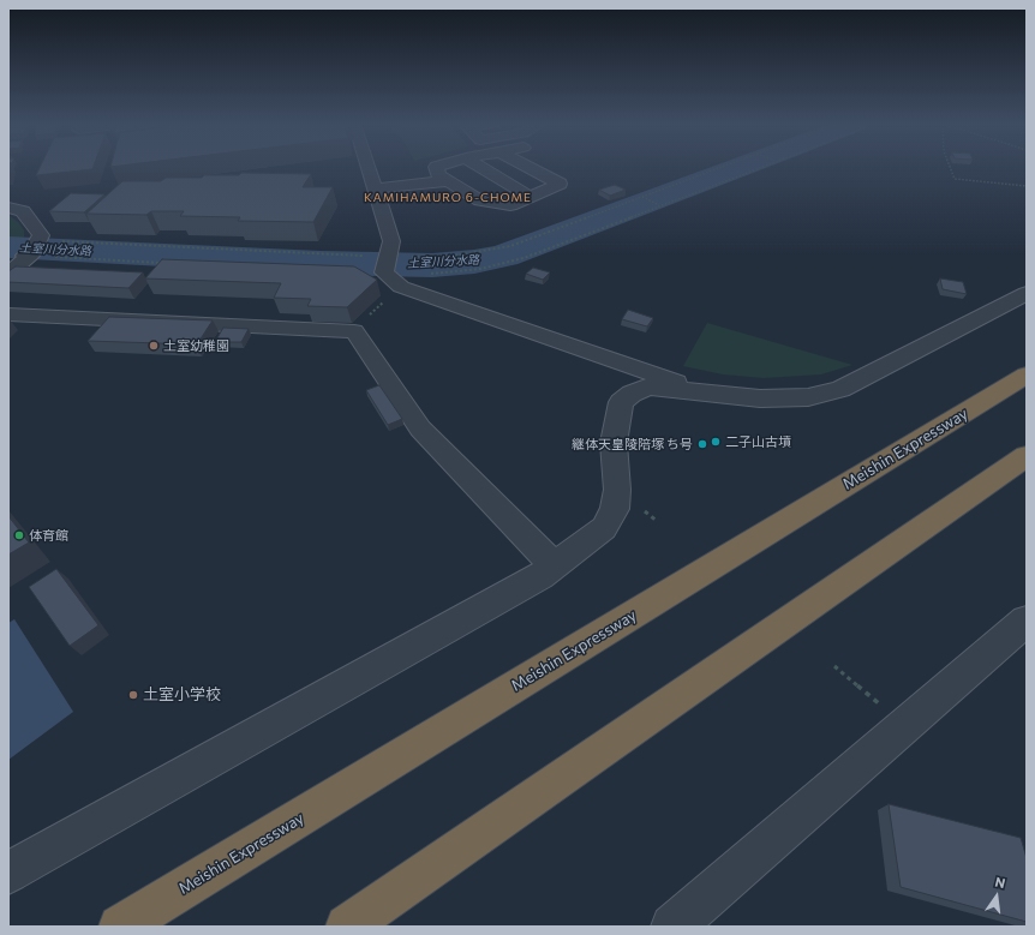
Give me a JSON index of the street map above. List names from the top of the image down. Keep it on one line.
{"streets":{"highway":["Meishin Expressway"]},"districts":["KAMIHAMURO 6-CHOME"],"water":["土室川分水路"],"places":["土室幼稚園","二子山古墳","継体天皇陵陪塚 ち号","体育館","土室小学校"],"north":"top"}
